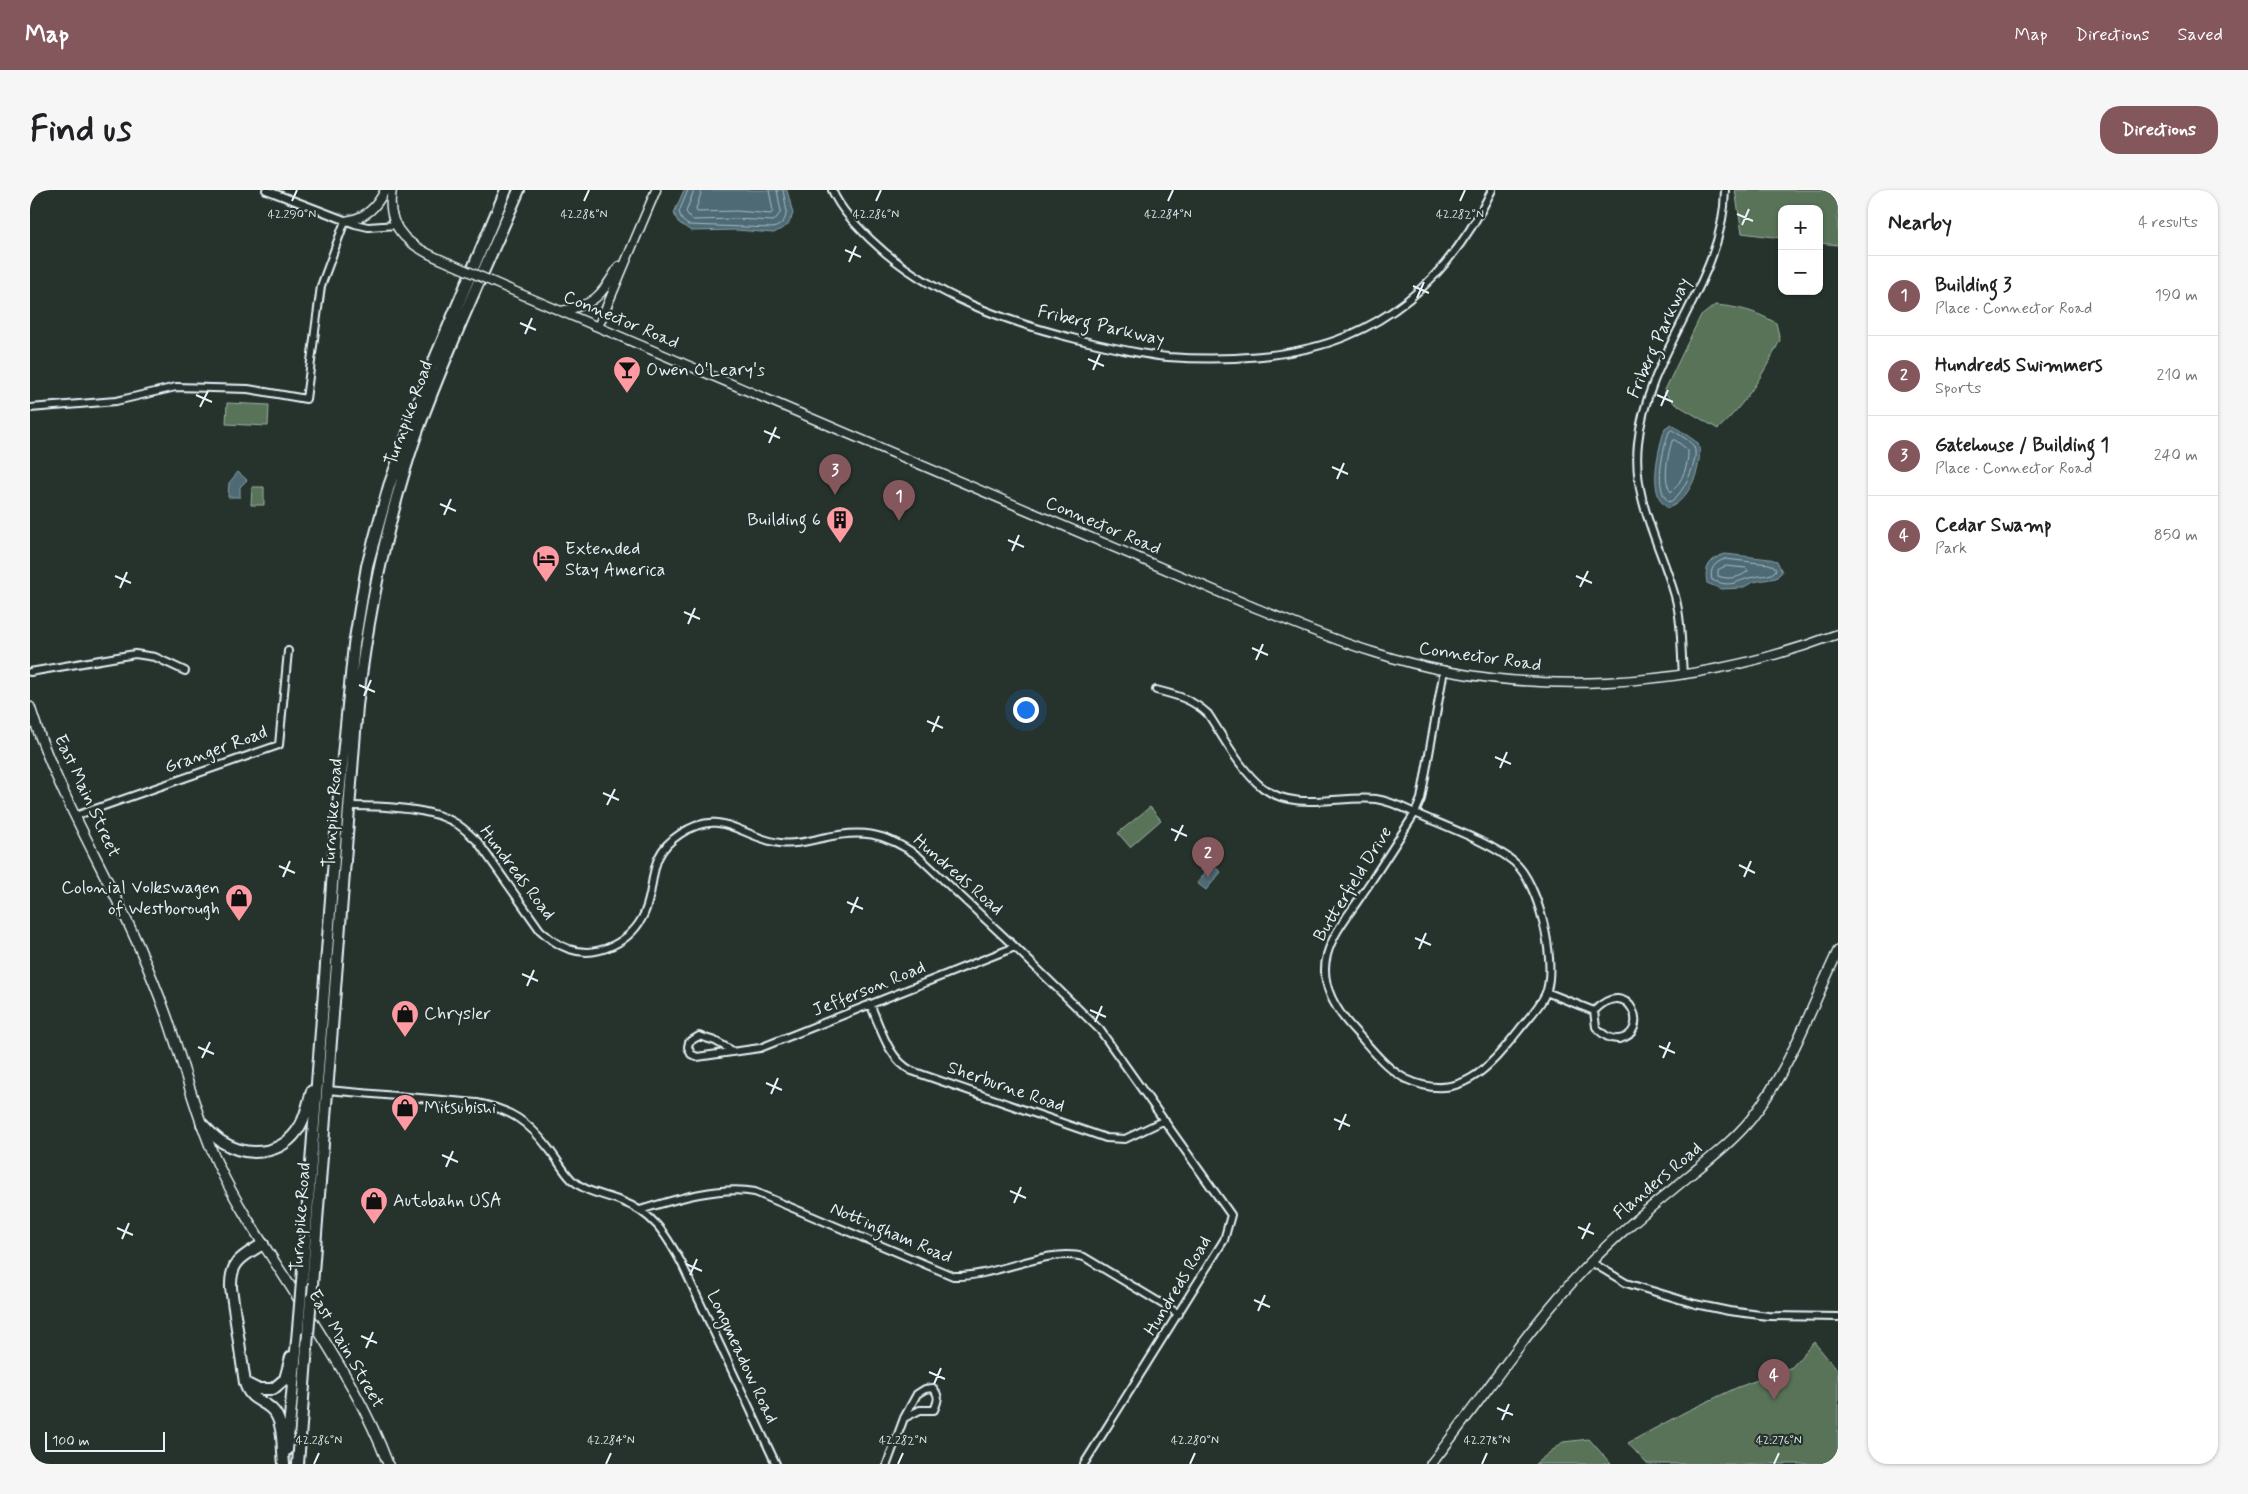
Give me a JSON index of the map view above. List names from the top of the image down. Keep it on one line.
{"streets":{"highway":["Turnpike Road"],"main road":["East Main Street","Flanders Road"],"street":["Connector Road","Friberg Parkway","Granger Road","Hundreds Road","Butterfield Drive","Jefferson Road","Sherburne Road","Nottingham Road","Longmeadow Road"]},"crossings":[["Connector Road","Friberg Parkway"],["Connector Road","Butterfield Drive"],["Turnpike Road","Hundreds Road"],["Turnpike Road","Longmeadow Road"],["Granger Road","East Main Street"],["Hundreds Road","Jefferson Road"],["Hundreds Road","Sherburne Road"],["Hundreds Road","Nottingham Road"],["Jefferson Road","Sherburne Road"],["Nottingham Road","Longmeadow Road"]],"places":{"bar":["Owen O'Leary's"],"building":["Building 6"],"hotel":["Extended Stay America"],"shop":["Colonial Volkswagen of Westborough","Chrysler","Mitsubishi","Autobahn USA"]},"scale_bar":"100 m","page":{"header":"Map","nav":["Map","Directions","Saved"],"buttons":"Directions","title":"Find us","heading":["Nearby","4 results"],"map_buttons":["+","−"],"list":[{"mark":"1","name":"Building 3","note":"Place · Connector Road","value":"190 m"},{"mark":"2","name":"Hundreds Swimmers","note":"Sports","value":"210 m"},{"mark":"3","name":"Gatehouse / Building 1","note":"Place · Connector Road","value":"240 m"},{"mark":"4","name":"Cedar Swamp","note":"Park","value":"850 m"}],"pins":["3","1","2","4"],"scale":"100 m"},"coordinates":["42.290°N","42.286°N","42.284°N","42.282°N","42.288°N","42.280°N","42.278°N","42.276°N"]}
